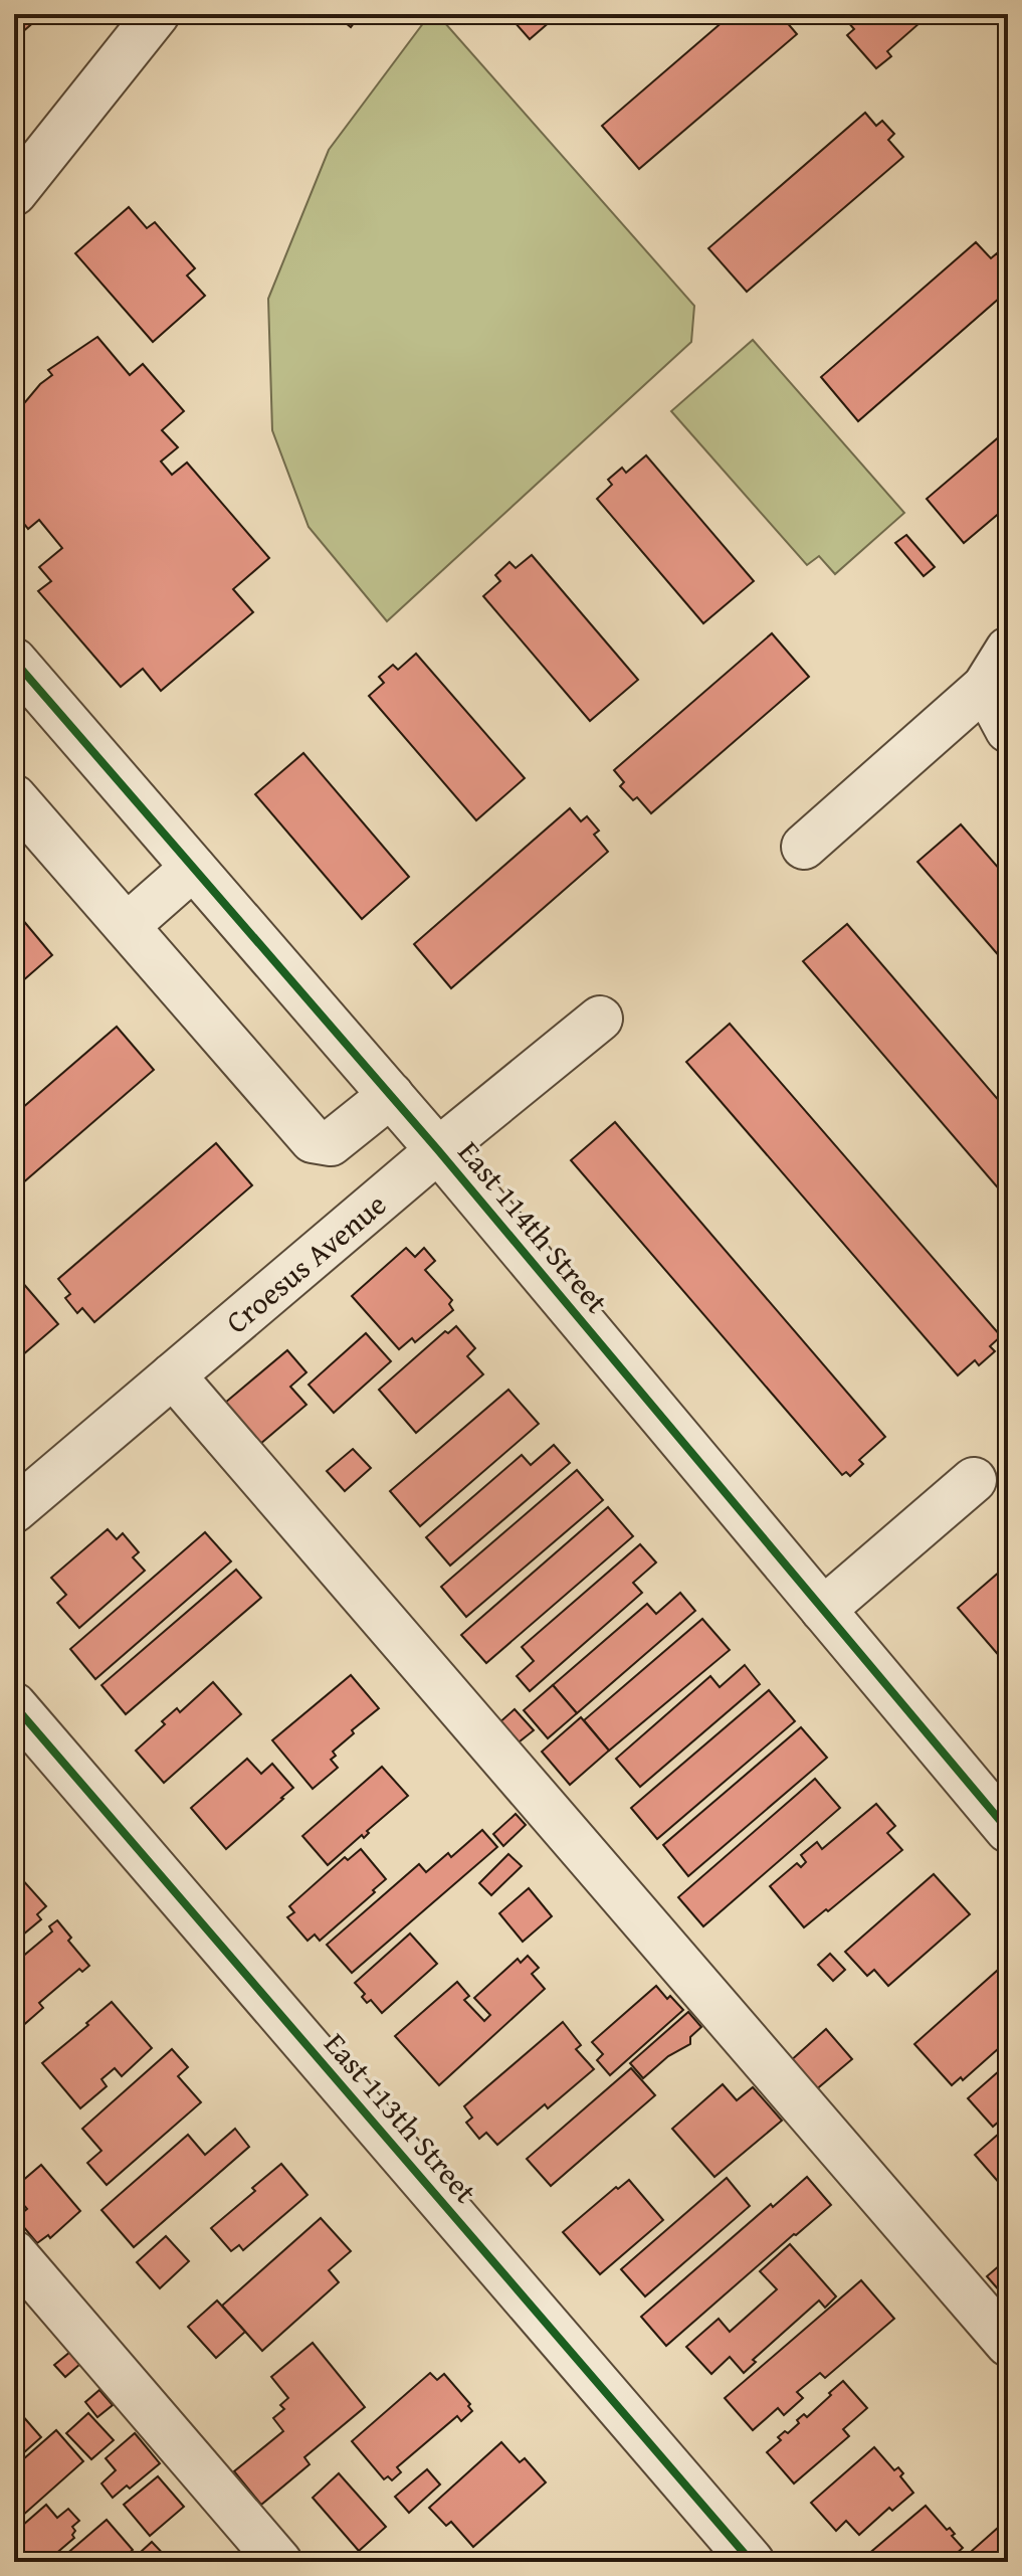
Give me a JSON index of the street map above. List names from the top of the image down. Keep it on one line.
{"streets":{"street":["East 114th Street","Croesus Avenue","East 113th Street"]},"crossings":[["East 114th Street","Croesus Avenue"]]}
